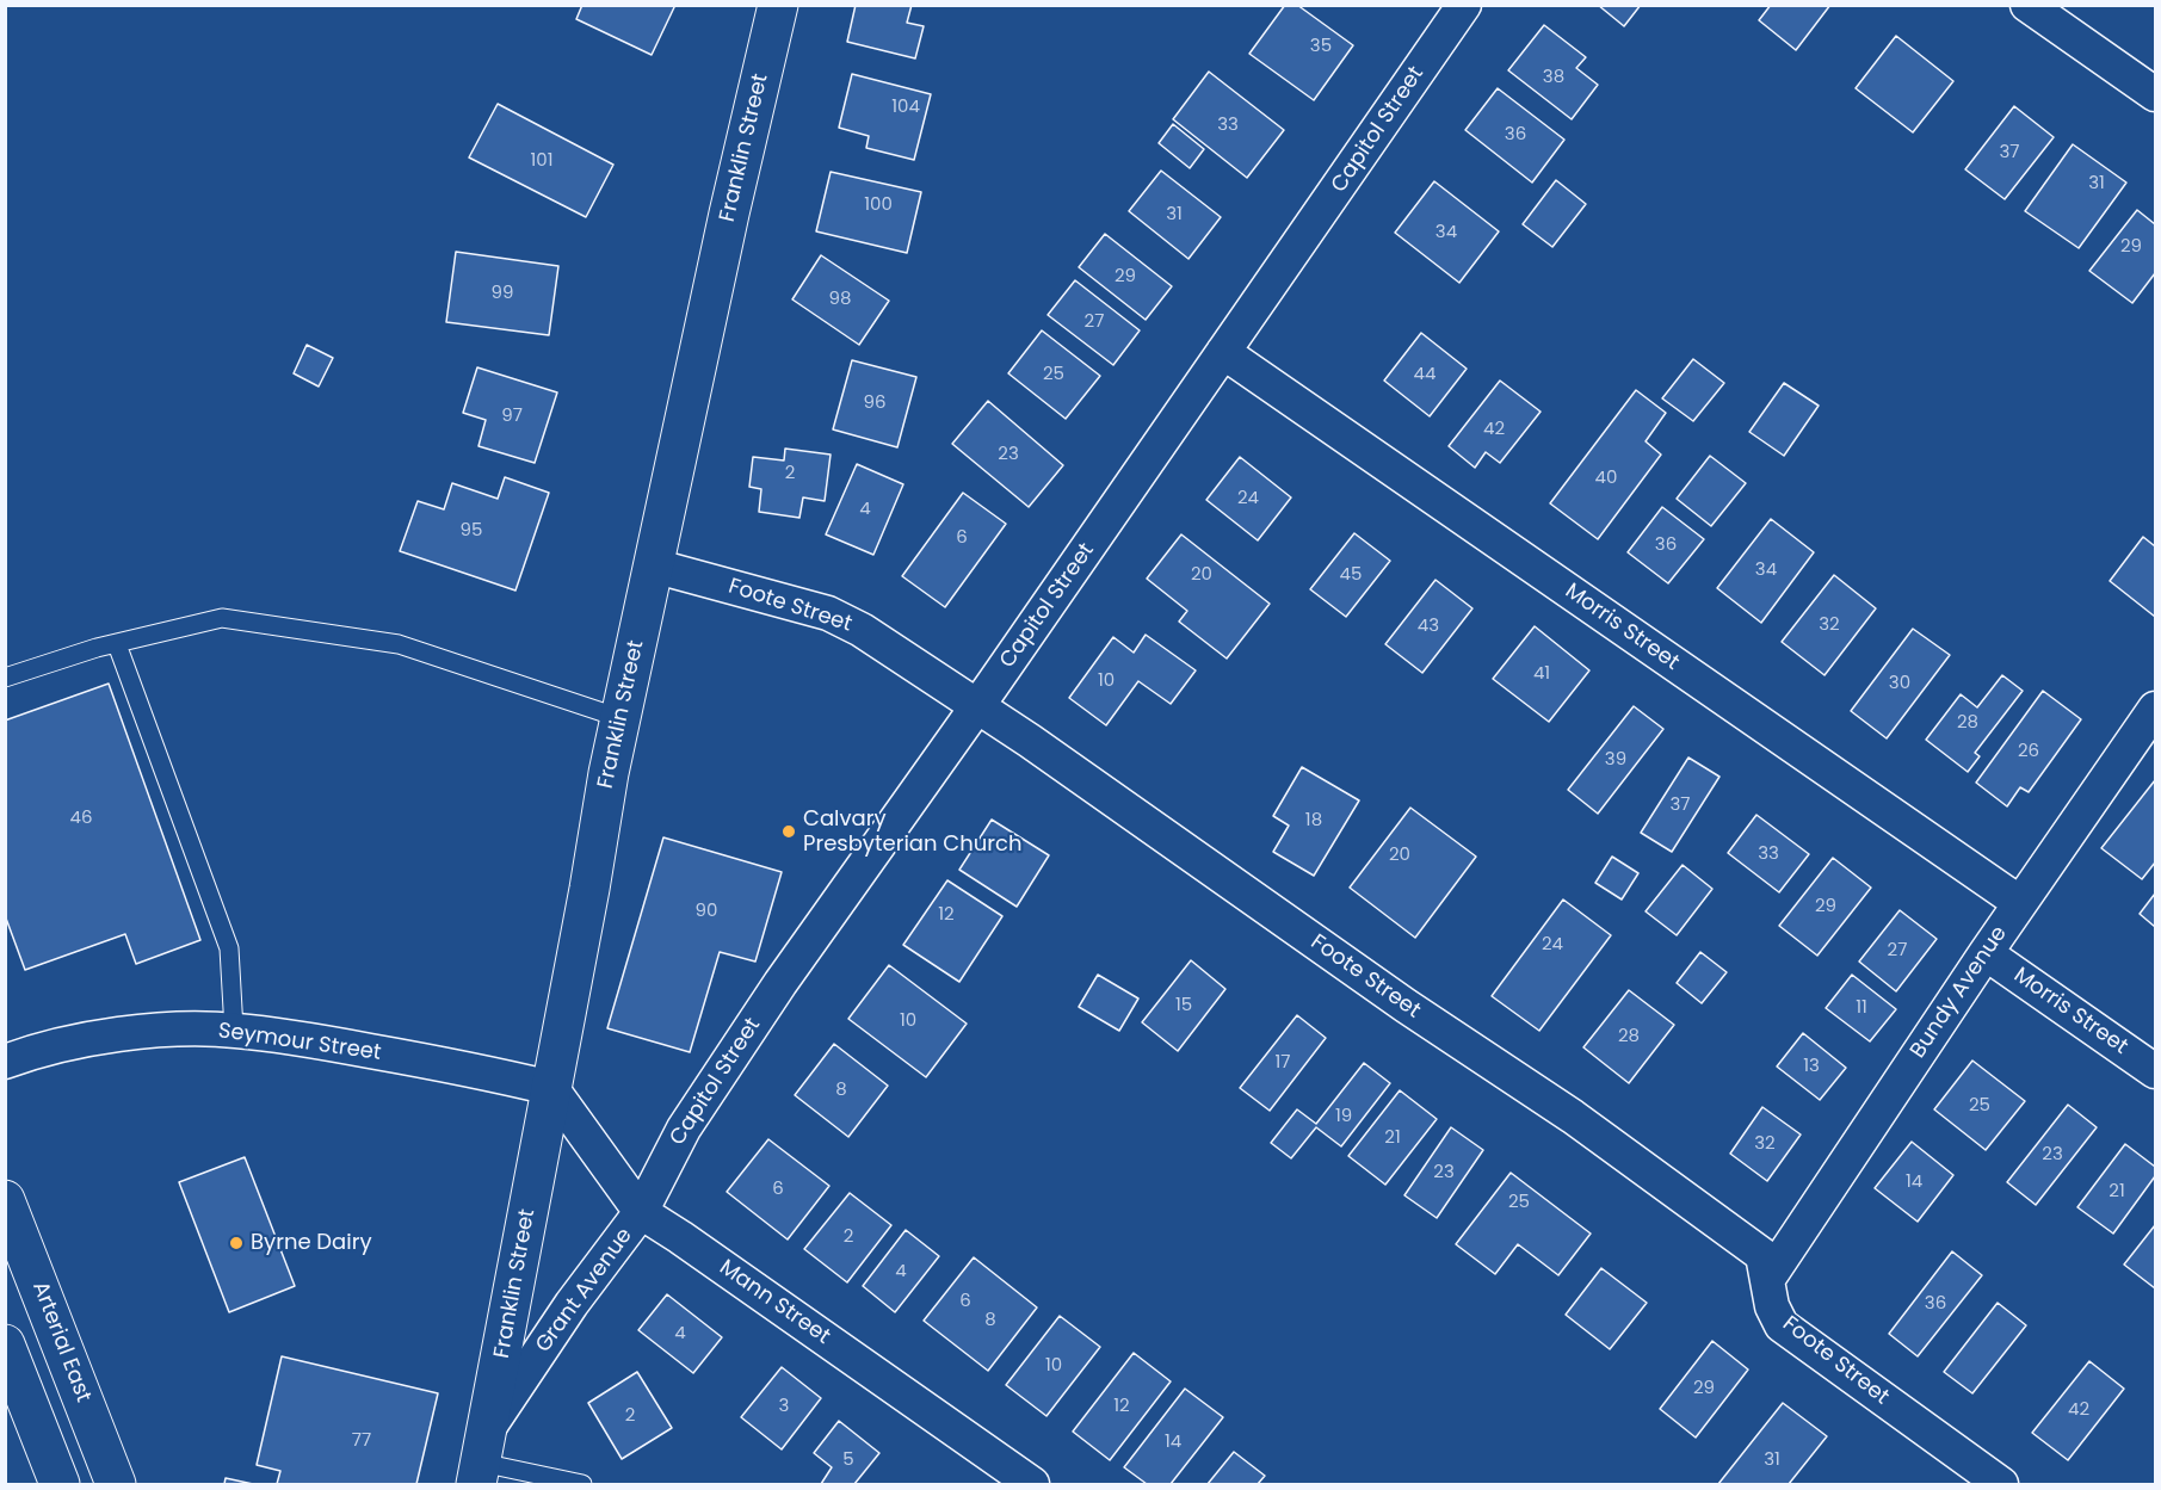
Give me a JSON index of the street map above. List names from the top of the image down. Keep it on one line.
{"streets":{"main road":["Franklin Street","Arterial East"],"street":["Capitol Street","Foote Street","Morris Street","Bundy Avenue","Seymour Street","Grant Avenue","Mann Street"]},"crossings":[["Capitol Street","Foote Street"],["Capitol Street","Morris Street"],["Capitol Street","Grant Avenue"],["Capitol Street","Mann Street"],["Franklin Street","Foote Street"],["Franklin Street","Seymour Street"],["Franklin Street","Grant Avenue"],["Franklin Street","Mann Street"],["Foote Street","Bundy Avenue"],["Morris Street","Bundy Avenue"],["Seymour Street","Mann Street"],["Grant Avenue","Mann Street"]],"places":["Calvary Presbyterian Church","Byrne Dairy"],"house_numbers":["35","38","104","33","36","37","101","31","100","31","34","29","29","99","98","27","25","44","96","97","42","23","2","40","24","4","95","6","36","34","20","45","32","43","41","10","30","28","26","39","37","46","18","33","20","29","90","12","24","27","15","11","10","28","17","13","8","25","19","21","32","23","23","14","6","21","25","2","4","6","36","8","4","10","29","3","12","42","2","77","14","5","31"]}
